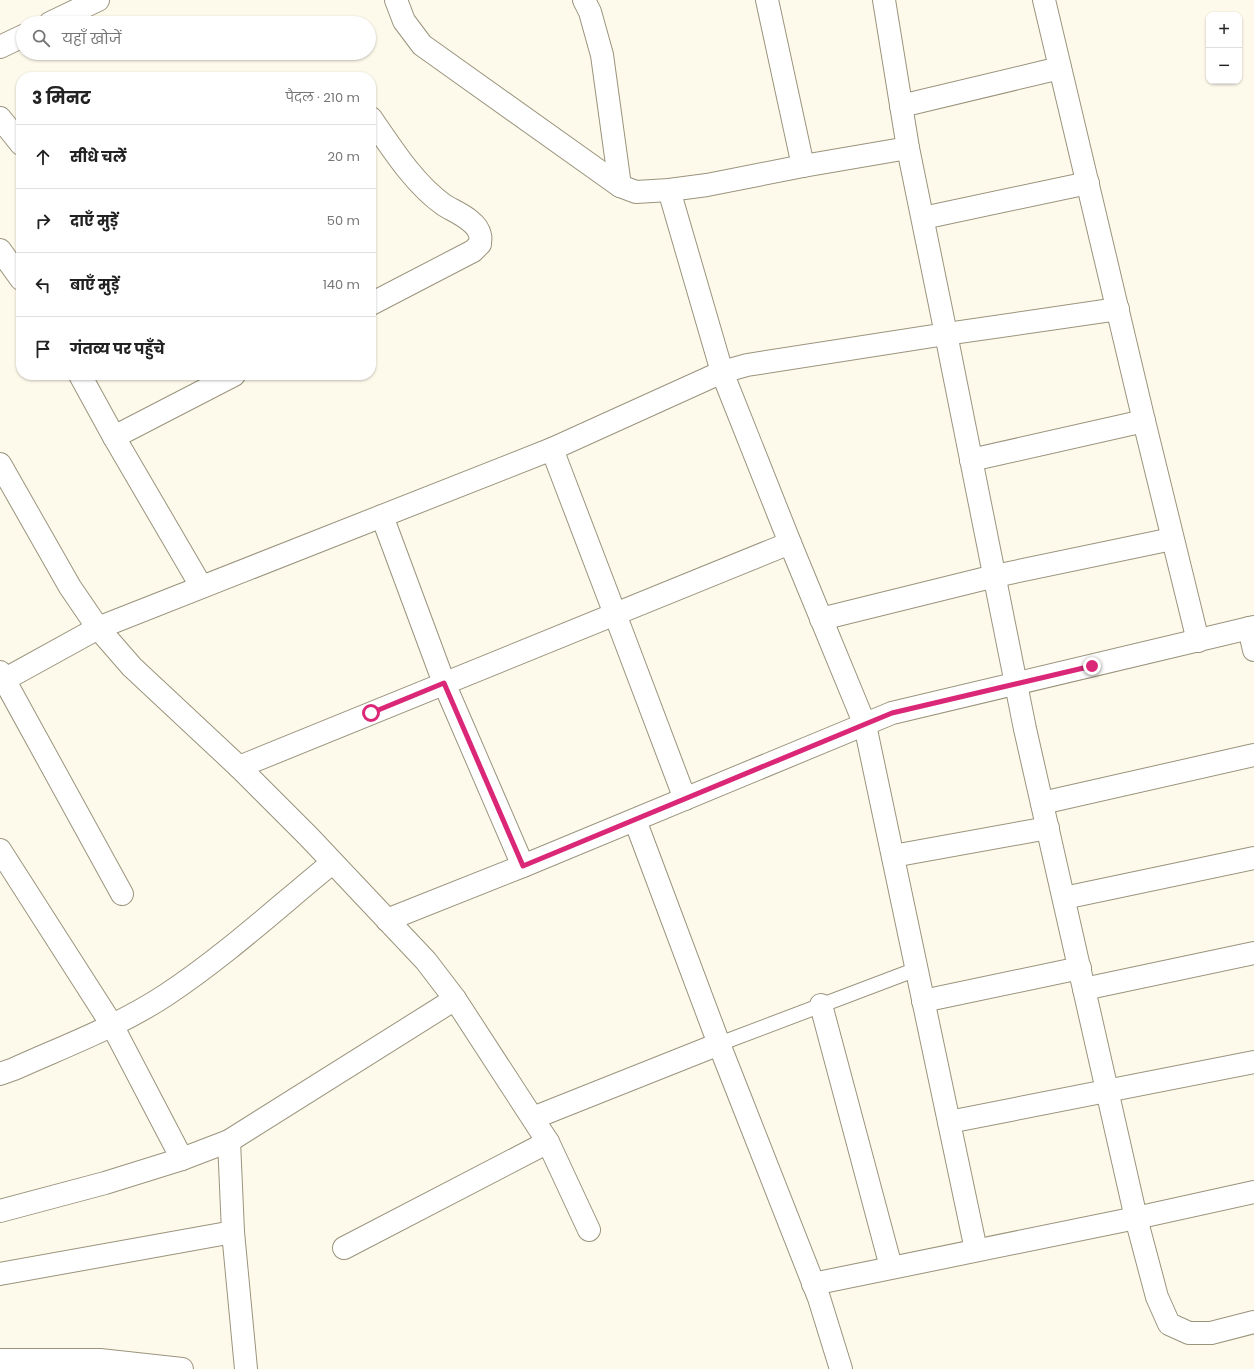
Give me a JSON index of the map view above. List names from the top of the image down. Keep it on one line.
{"page":{"map_buttons":["+","−"],"search":"यहाँ खोजें","heading":["3 मिनट","पैदल · 210 m"],"list":[["सीधे चलें","20 m"],["दाएँ मुड़ें","50 m"],["बाएँ मुड़ें","140 m"],"गंतव्य पर पहुँचे"]}}
